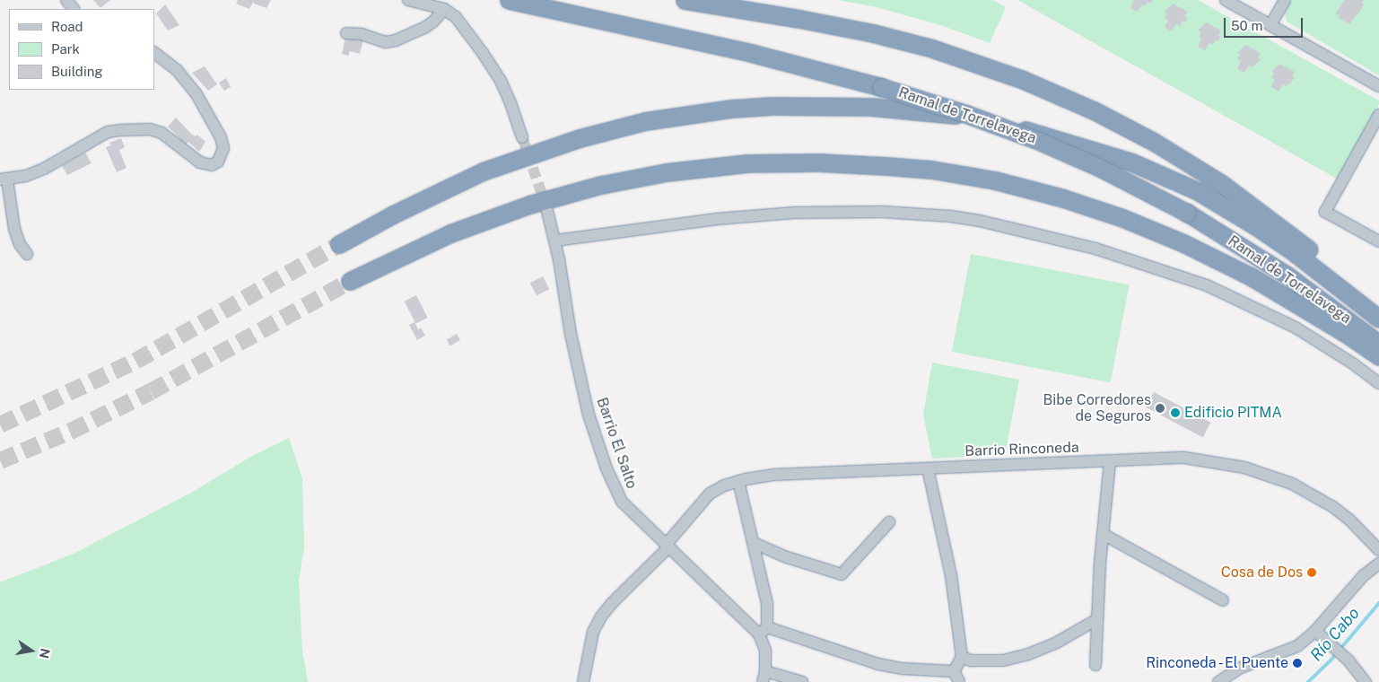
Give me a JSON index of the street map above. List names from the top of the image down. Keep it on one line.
{"streets":{"highway":["Ramal de Torrelavega"],"street":["Barrio El Salto","Barrio Rinconeda"]},"crossings":[["Barrio El Salto","Barrio Rinconeda"]],"water":["Río Cabo"],"places":["Bibe Corredores de Seguros","Edificio PITMA","Cosa de Dos","Rinconeda - El Puente"],"legend":["Road","Park","Building"],"scale_bar":"50 m","north":"right"}
